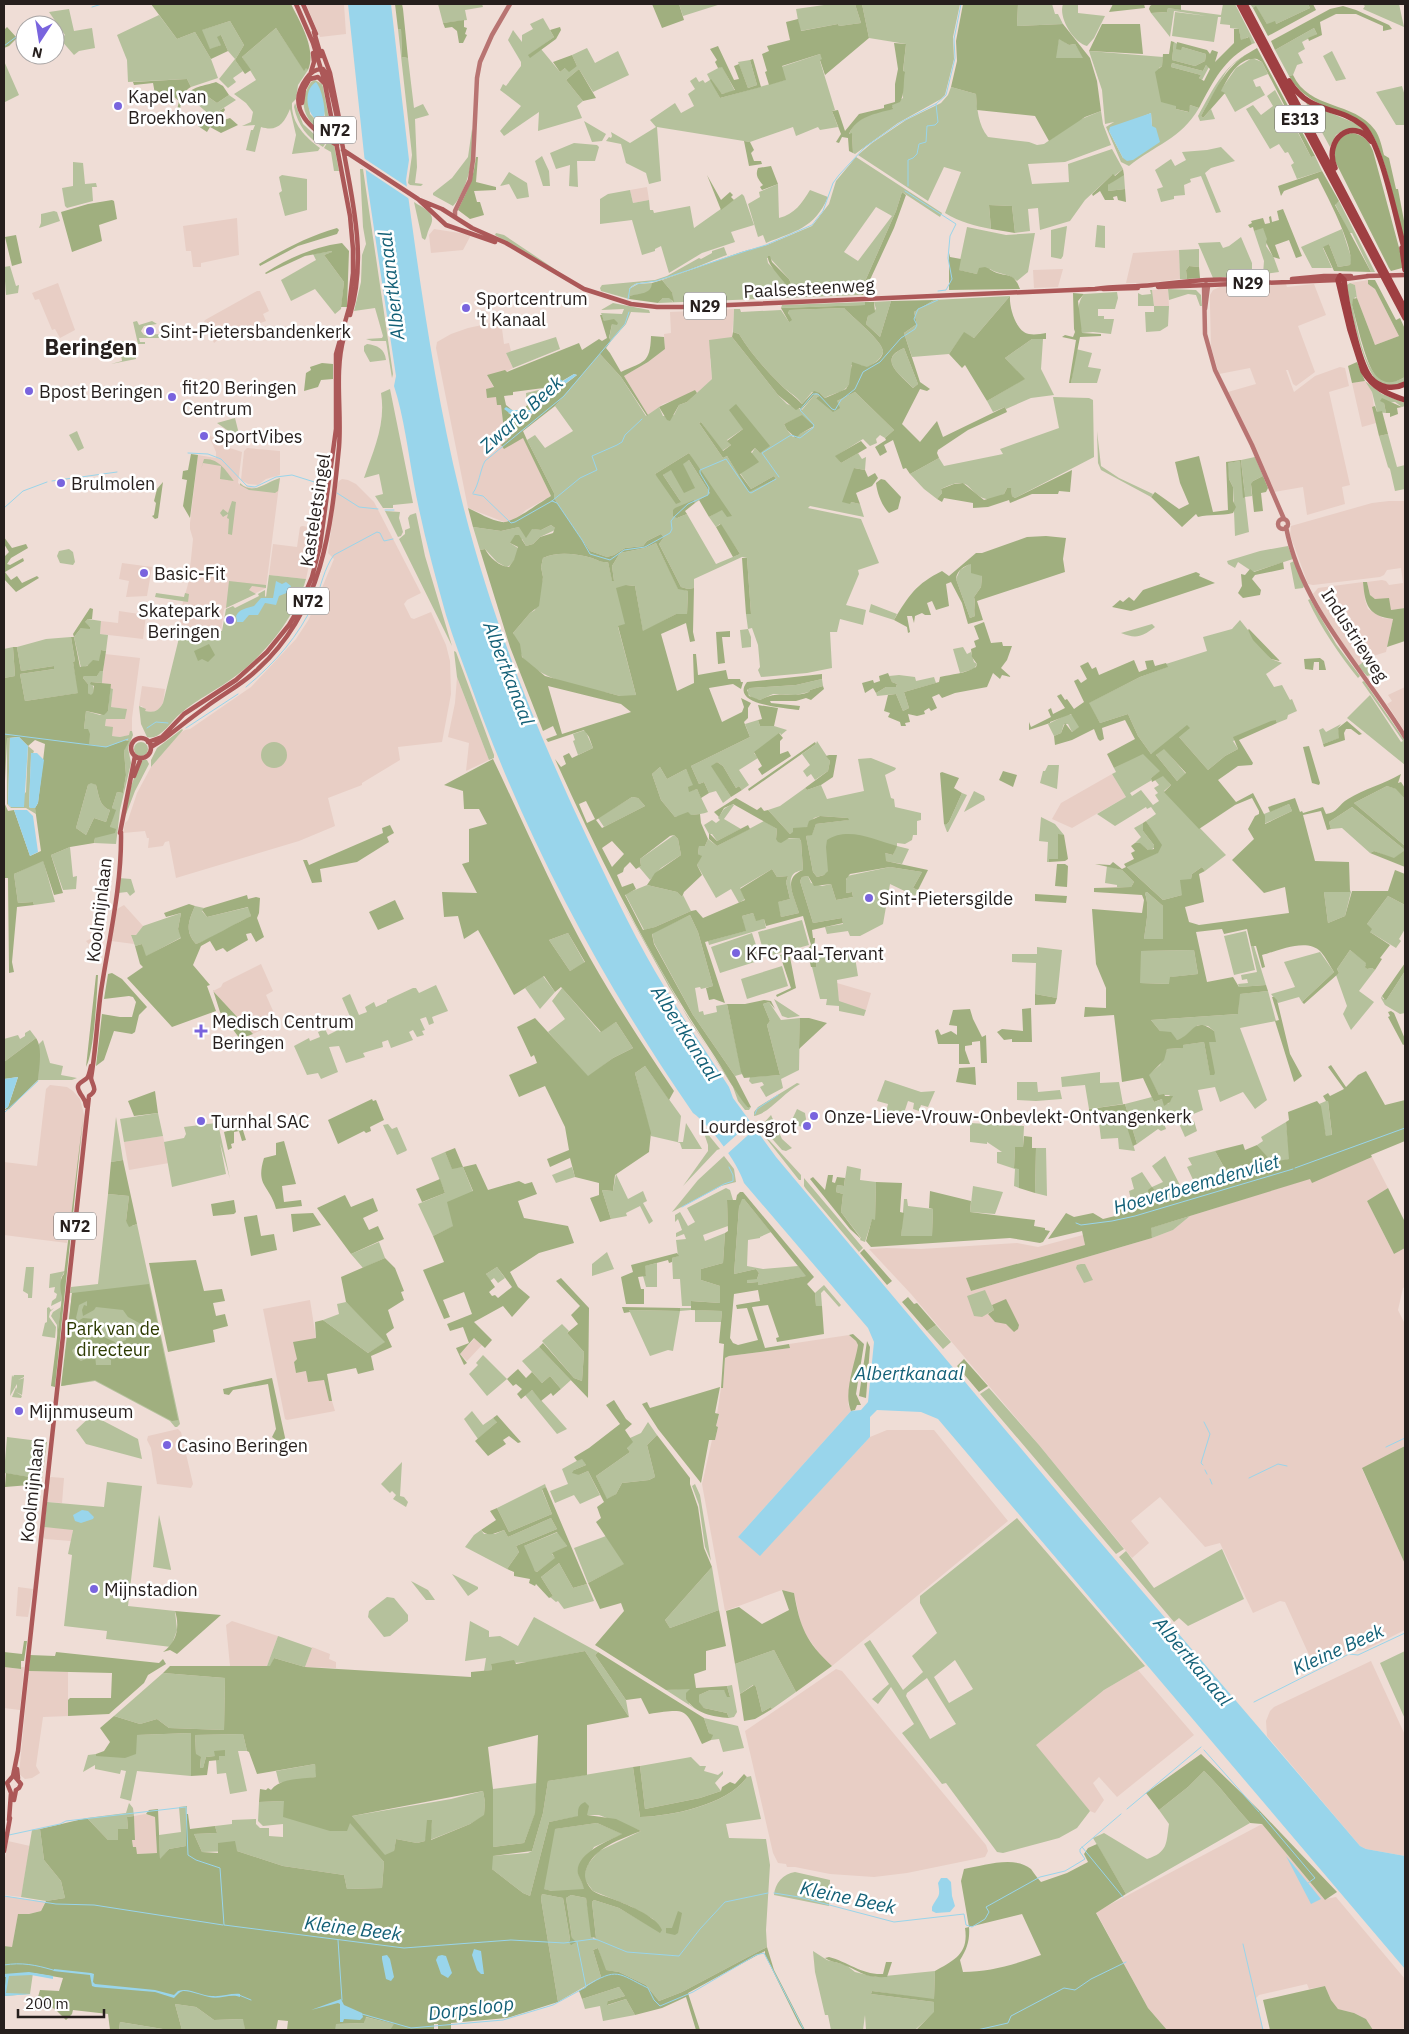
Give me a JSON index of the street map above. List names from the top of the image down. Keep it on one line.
{"streets":{"highway":["E313"],"main road":["N72","N29","Paalsesteenweg","Kasteletsingel","Industrieweg","Koolmijnlaan"]},"crossings":[["N72","Kasteletsingel"],["N72","Koolmijnlaan"],["Paalsesteenweg","Industrieweg"],["Kasteletsingel","Koolmijnlaan"]],"districts":["Beringen"],"water":["Albertkanaal","Zwarte Beek","Hoeverbeemdenvliet","Kleine Beek","Dorpsloop"],"parks":["Park van de directeur"],"places":{"other":["Kapel van Broekhoven","Sportcentrum 't Kanaal","Sint-Pietersbandenkerk","Bpost Beringen","fit20 Beringen Centrum","SportVibes","Brulmolen","Basic-Fit","Skatepark Beringen","Sint-Pietersgilde","KFC Paal-Tervant","Onze-Lieve-Vrouw-Onbevlekt-Ontvangenkerk","Turnhal SAC","Lourdesgrot","Mijnmuseum","Casino Beringen","Mijnstadion"],"health":["Medisch Centrum Beringen"]},"scale_bar":"200 m","north":"bottom"}
